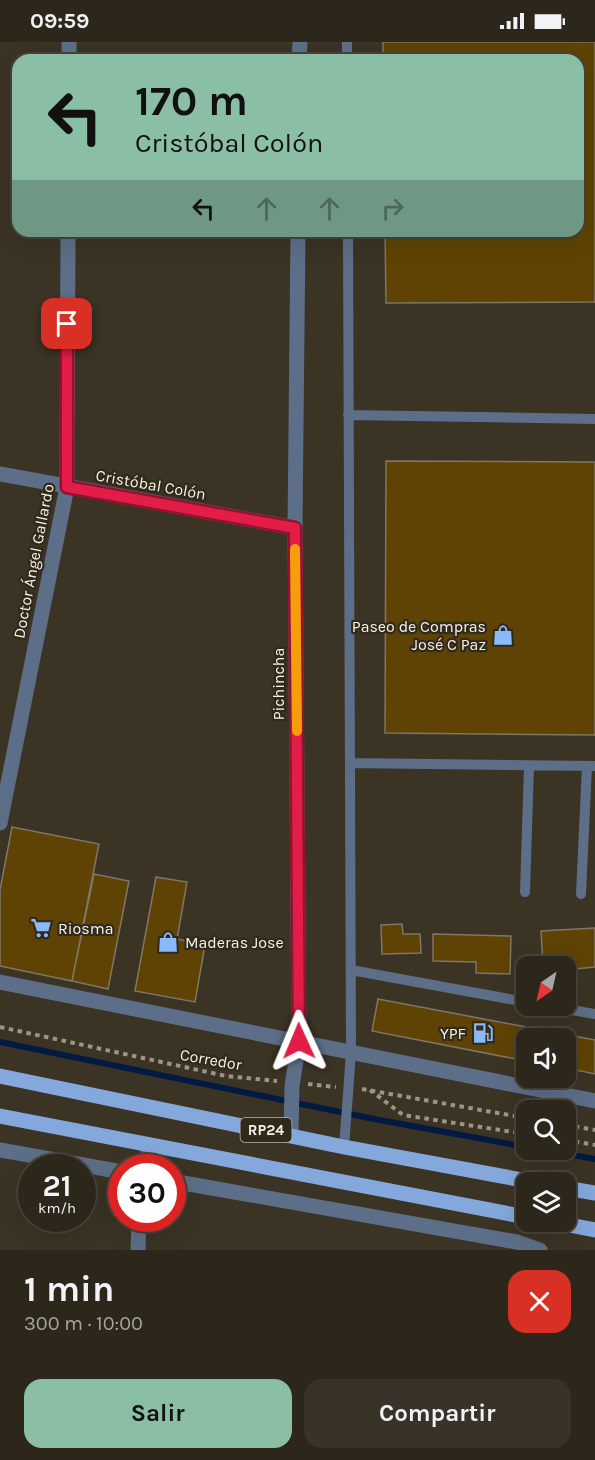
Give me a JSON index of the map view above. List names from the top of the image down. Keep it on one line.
{"streets":{"main road":["RP24"],"street":["Cristóbal Colón","Doctor Ángel Gallardo","Pichincha"],"path":["Corredor"]},"crossings":[["Cristóbal Colón","Doctor Ángel Gallardo"],["Cristóbal Colón","Pichincha"],["Pichincha","Corredor"],["Pichincha","RP24"]],"places":{"shop":["Paseo de Compras José C Paz","Maderas Jose"],"supermarket":["Riosma"],"fuel station":["YPF"]},"north":"bottom left","page":{"status":"09:59","turn":["170 m","Cristóbal Colón"],"speed":"21 km/h","limit":"30","heading":["1 min","300 m · 10:00"],"buttons":["Salir","Compartir"]}}
